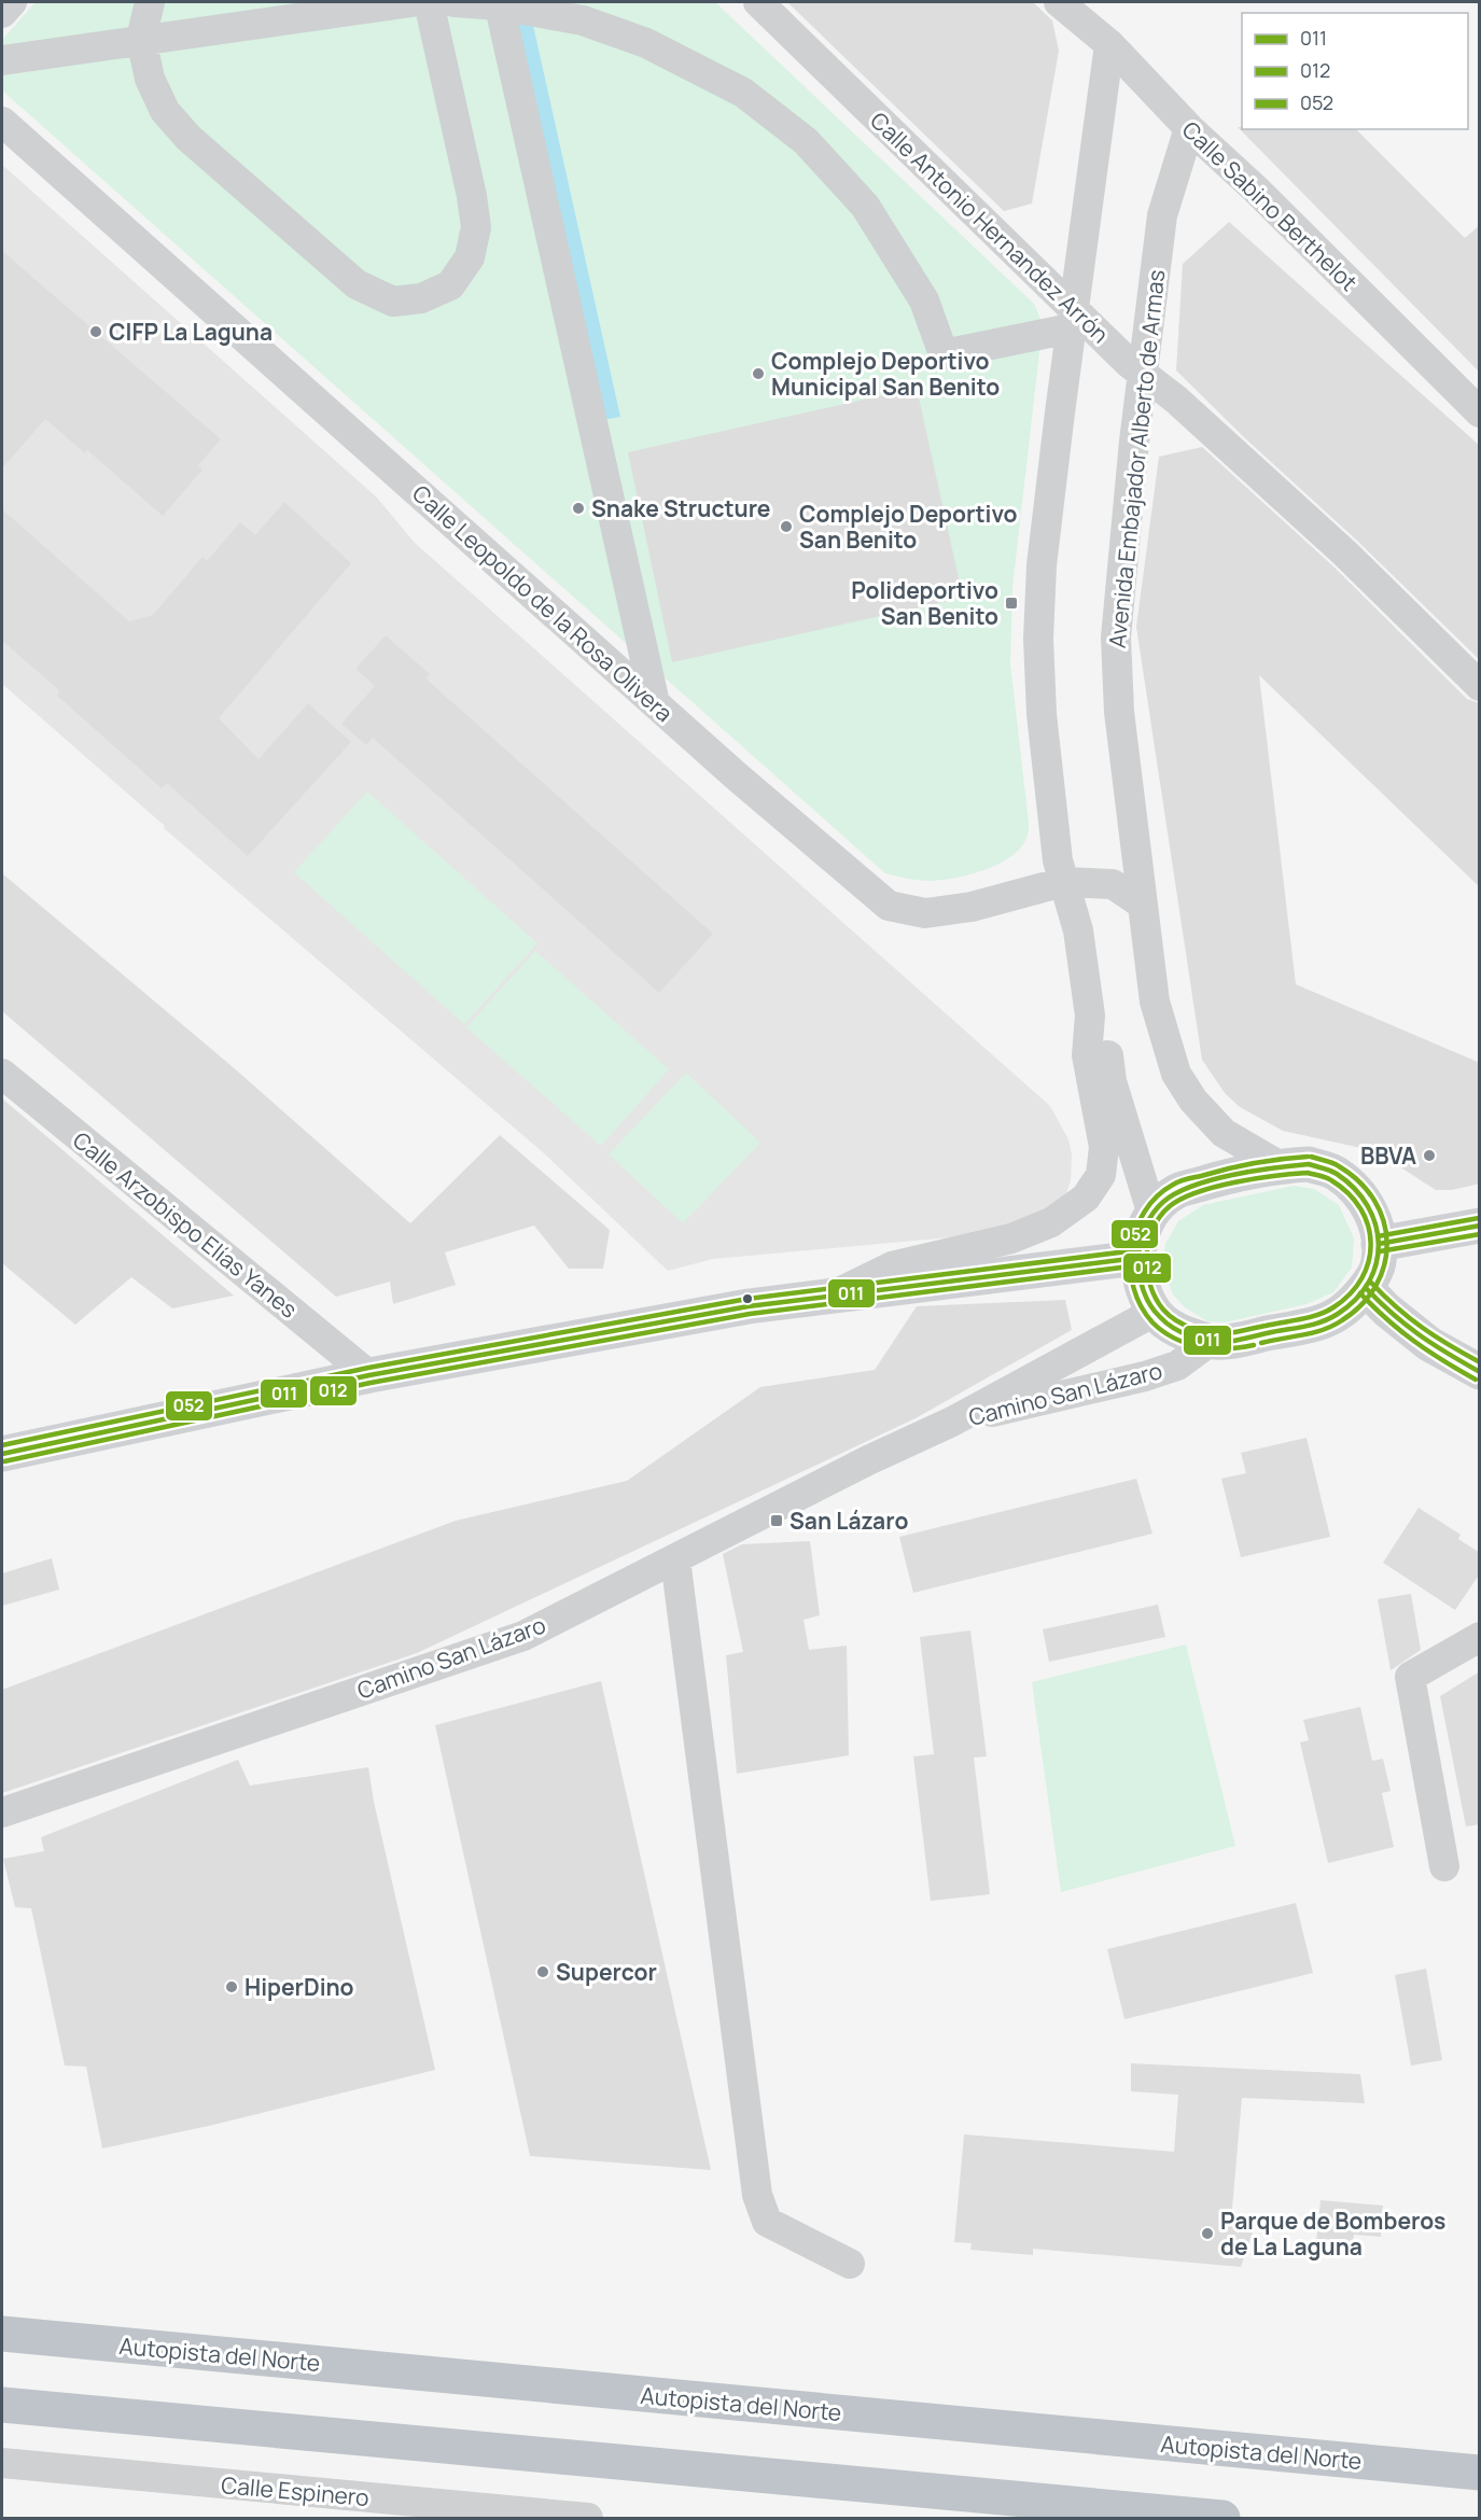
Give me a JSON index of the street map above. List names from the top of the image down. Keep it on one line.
{"streets":{"highway":["Autopista del Norte"],"street":["Calle Sabino Berthelot","Calle Antonio Hernandez Arrón","Avenida Embajador Alberto de Armas","Calle Leopoldo de la Rosa Olivera","Calle Arzobispo Elías Yanes","Camino San Lázaro","Calle Espinero"]},"crossings":[["Calle Sabino Berthelot","Avenida Embajador Alberto de Armas"],["Calle Antonio Hernandez Arrón","Avenida Embajador Alberto de Armas"],["Avenida Embajador Alberto de Armas","Calle Leopoldo de la Rosa Olivera"],["Avenida Embajador Alberto de Armas","Camino San Lázaro"]],"places":{"other":["CIFP La Laguna","Complejo Deportivo Municipal San Benito","Snake Structure","Complejo Deportivo San Benito","BBVA","Supercor","HiperDino","Parque de Bomberos de La Laguna"],"transit":["Polideportivo San Benito","San Lázaro"]},"lines":["transit line 052","transit line 011","transit line 012"],"legend":["011","012","052"]}
